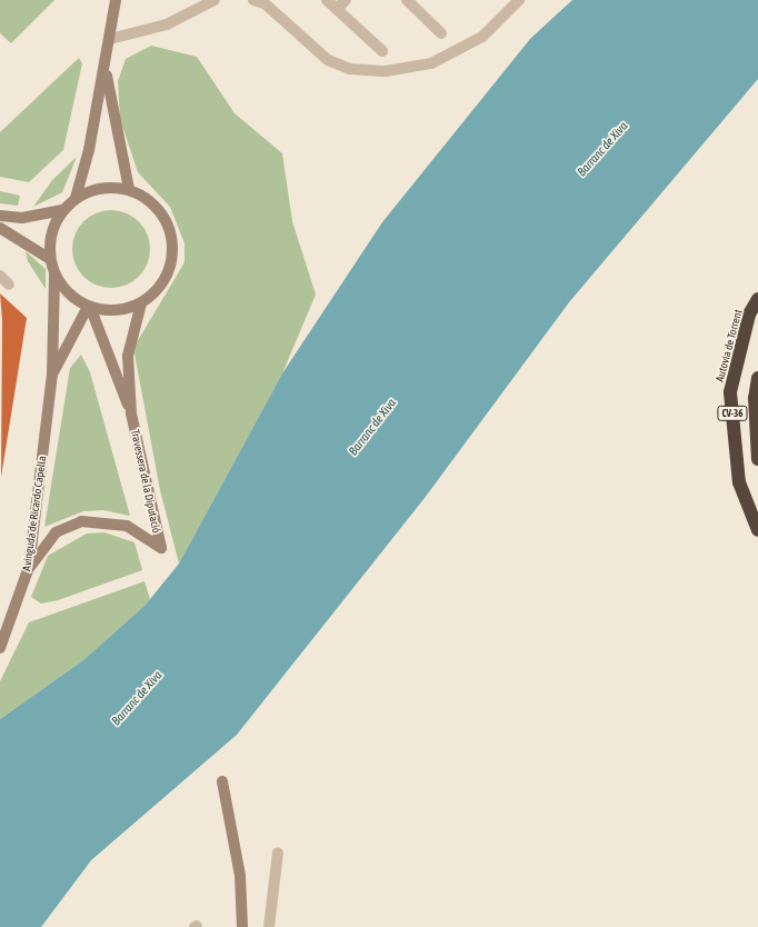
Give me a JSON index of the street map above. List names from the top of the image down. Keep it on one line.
{"streets":{"highway":["Autovia de Torrent","CV-36"],"street":["Travessera de la Diputació","Avinguda de Ricardo Capella"]},"crossings":[["Travessera de la Diputació","Avinguda de Ricardo Capella"]],"water":["Barranc de Xiva"]}
